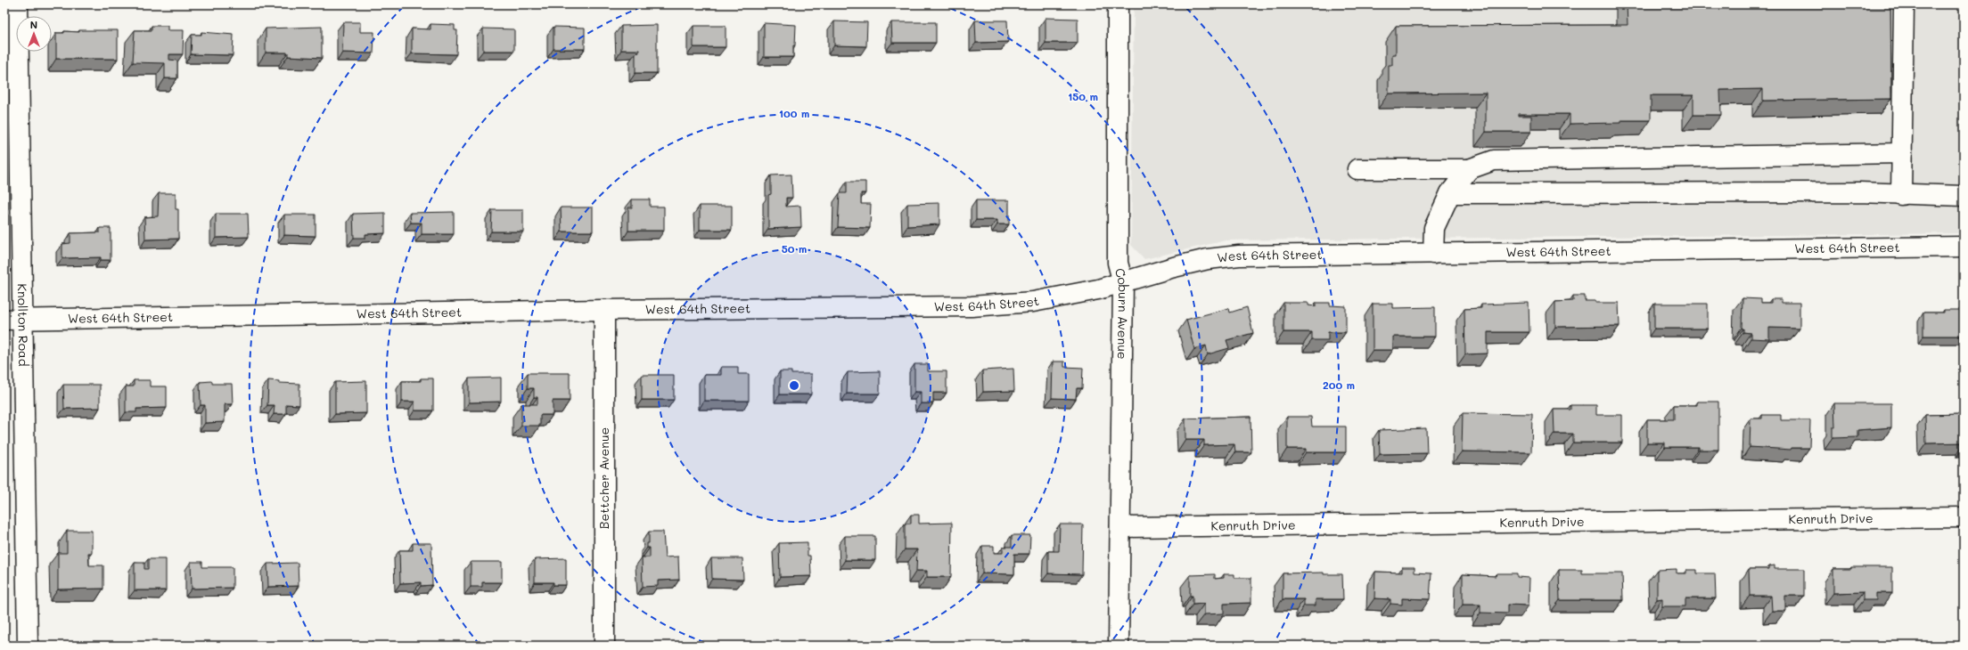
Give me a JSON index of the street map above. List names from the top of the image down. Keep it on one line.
{"streets":{"street":["West 64th Street","Coburn Avenue","Knollton Road","Bettcher Avenue","Kenruth Drive"]},"crossings":[["West 64th Street","Coburn Avenue"],["West 64th Street","Knollton Road"],["West 64th Street","Bettcher Avenue"],["Coburn Avenue","Kenruth Drive"]],"north":"top","rings":["150 m","100 m","50 m","200 m"]}
